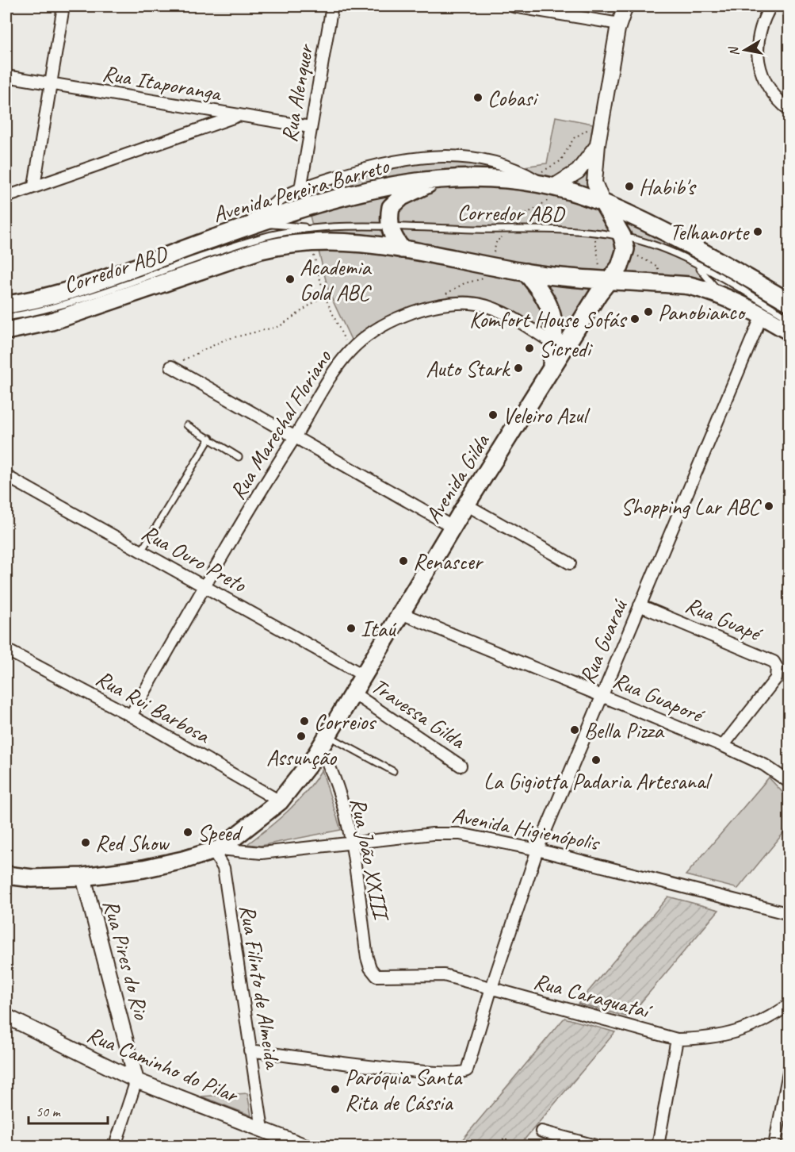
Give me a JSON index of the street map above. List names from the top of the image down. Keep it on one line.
{"streets":{"main road":["Avenida Pereira Barreto","Avenida Gilda","Avenida Higienópolis","Rua Pires do Rio","Rua Caminho do Pilar"],"street":["Rua Itaporanga","Rua Alenquer","Rua Marechal Floriano","Rua Ouro Preto","Rua Guapé","Rua Guaraú","Rua Guaporé","Rua Rui Barbosa","Travessa Gilda","Rua João XXIII","Rua Filinto de Almeida","Rua Caraguataí"],"lane":["Corredor ABD"]},"crossings":[["Rua Itaporanga","Rua Alenquer"],["Avenida Pereira Barreto","Corredor ABD"],["Avenida Pereira Barreto","Avenida Gilda"],["Avenida Pereira Barreto","Rua Guaraú"],["Corredor ABD","Avenida Gilda"],["Rua Marechal Floriano","Rua Ouro Preto"],["Rua Marechal Floriano","Rua Rui Barbosa"],["Avenida Gilda","Rua Ouro Preto"],["Avenida Gilda","Rua Guaporé"],["Avenida Gilda","Rua Rui Barbosa"],["Avenida Gilda","Travessa Gilda"],["Avenida Gilda","Avenida Higienópolis"],["Avenida Gilda","Rua João XXIII"],["Avenida Gilda","Rua Filinto de Almeida"],["Rua Guapé","Rua Guaraú"],["Rua Guapé","Rua Guaporé"],["Rua Guaraú","Rua Guaporé"],["Rua Guaraú","Avenida Higienópolis"],["Rua Guaraú","Rua Filinto de Almeida"],["Rua Guaraú","Rua Caraguataí"],["Avenida Higienópolis","Rua João XXIII"],["Avenida Higienópolis","Rua Pires do Rio"],["Avenida Higienópolis","Rua Filinto de Almeida"],["Rua João XXIII","Rua Caraguataí"],["Rua Pires do Rio","Rua Caminho do Pilar"],["Rua Filinto de Almeida","Rua Caminho do Pilar"]],"places":["Cobasi","Habib's","Telhanorte","Academia Gold ABC","Panobianco","Komfort House Sofás","Sicredi","Auto Stark","Veleiro Azul","Shopping Lar ABC","Renascer","Itaú","Correios","Bella Pizza","Assunção","La Gigiotta Padaria Artesanal","Speed","Red Show","Paróquia Santa Rita de Cássia"],"scale_bar":"50 m","north":"left"}
